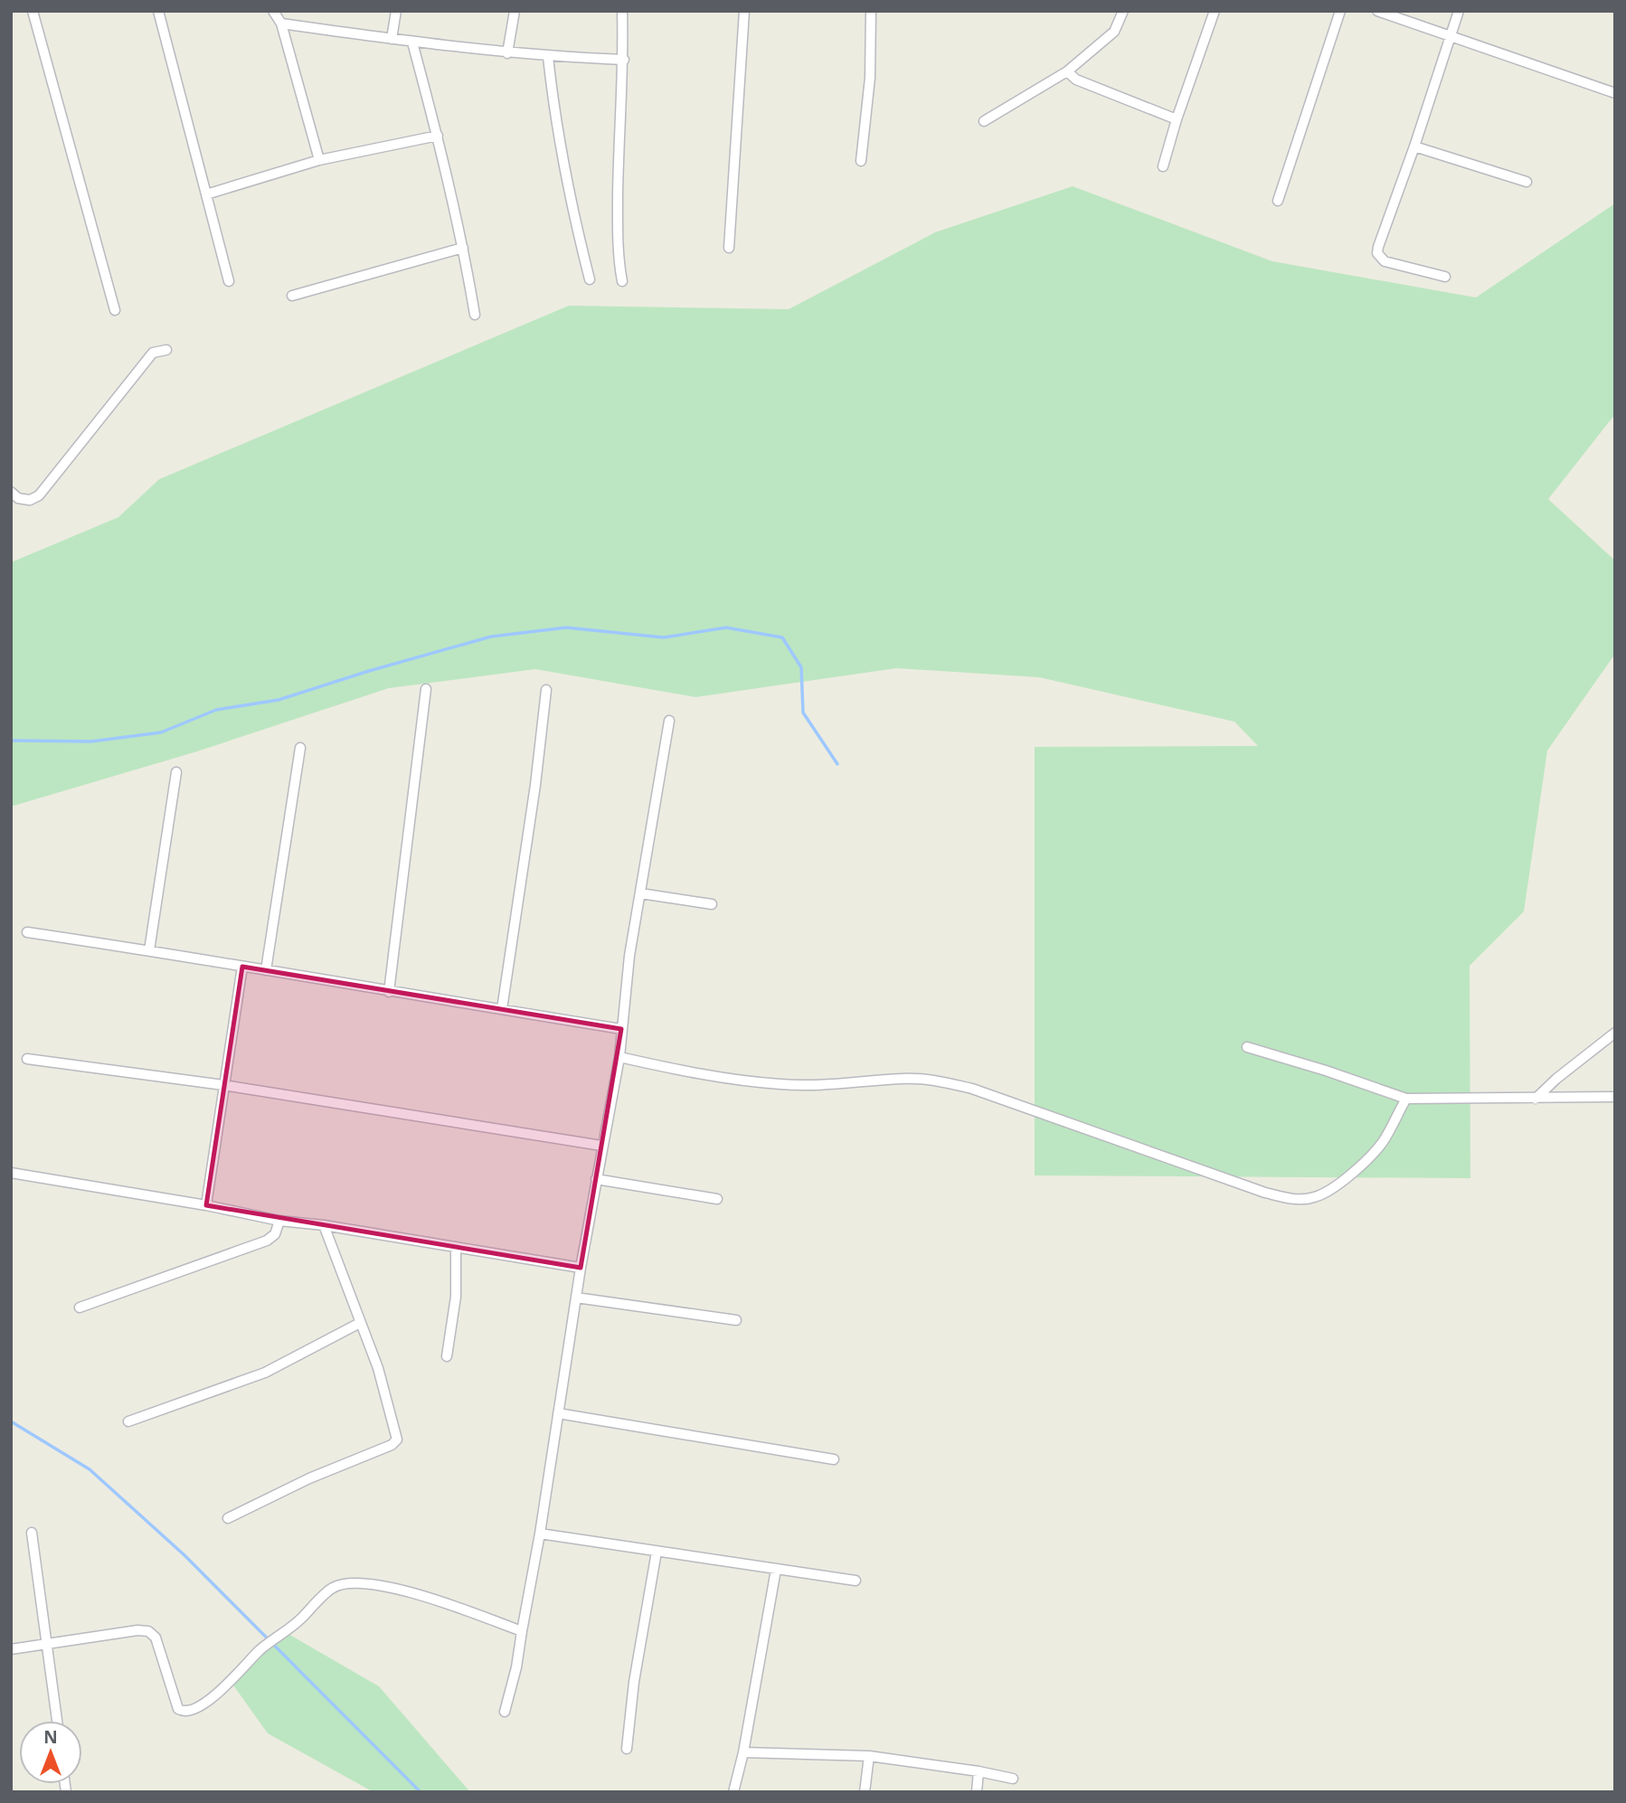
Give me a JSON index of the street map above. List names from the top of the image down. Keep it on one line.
{"north":"top"}
